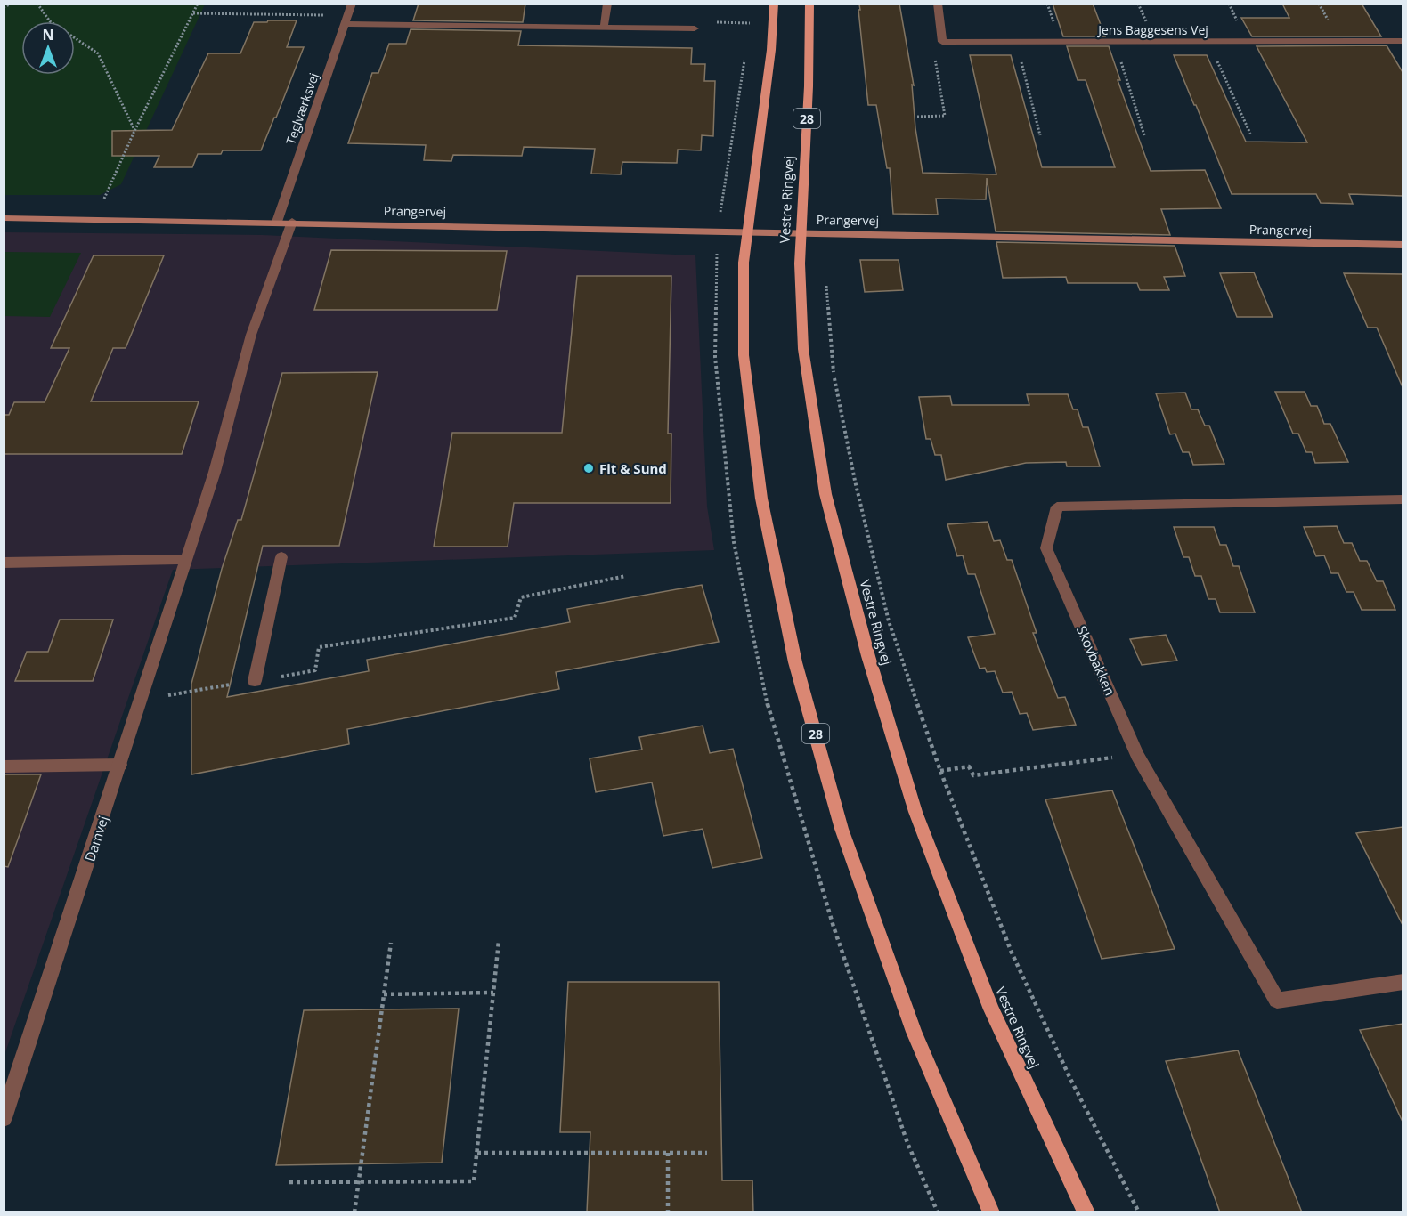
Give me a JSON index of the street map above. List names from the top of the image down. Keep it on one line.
{"streets":{"main road":["28","Vestre Ringvej"],"street":["Jens Baggesens Vej","Teglværksvej","Prangervej","Skovbakken","Damvej"]},"crossings":[["Teglværksvej","Prangervej"],["28","Prangervej"],["Vestre Ringvej","Prangervej"],["Prangervej","Damvej"]],"places":["Fit & Sund"],"north":"top"}
